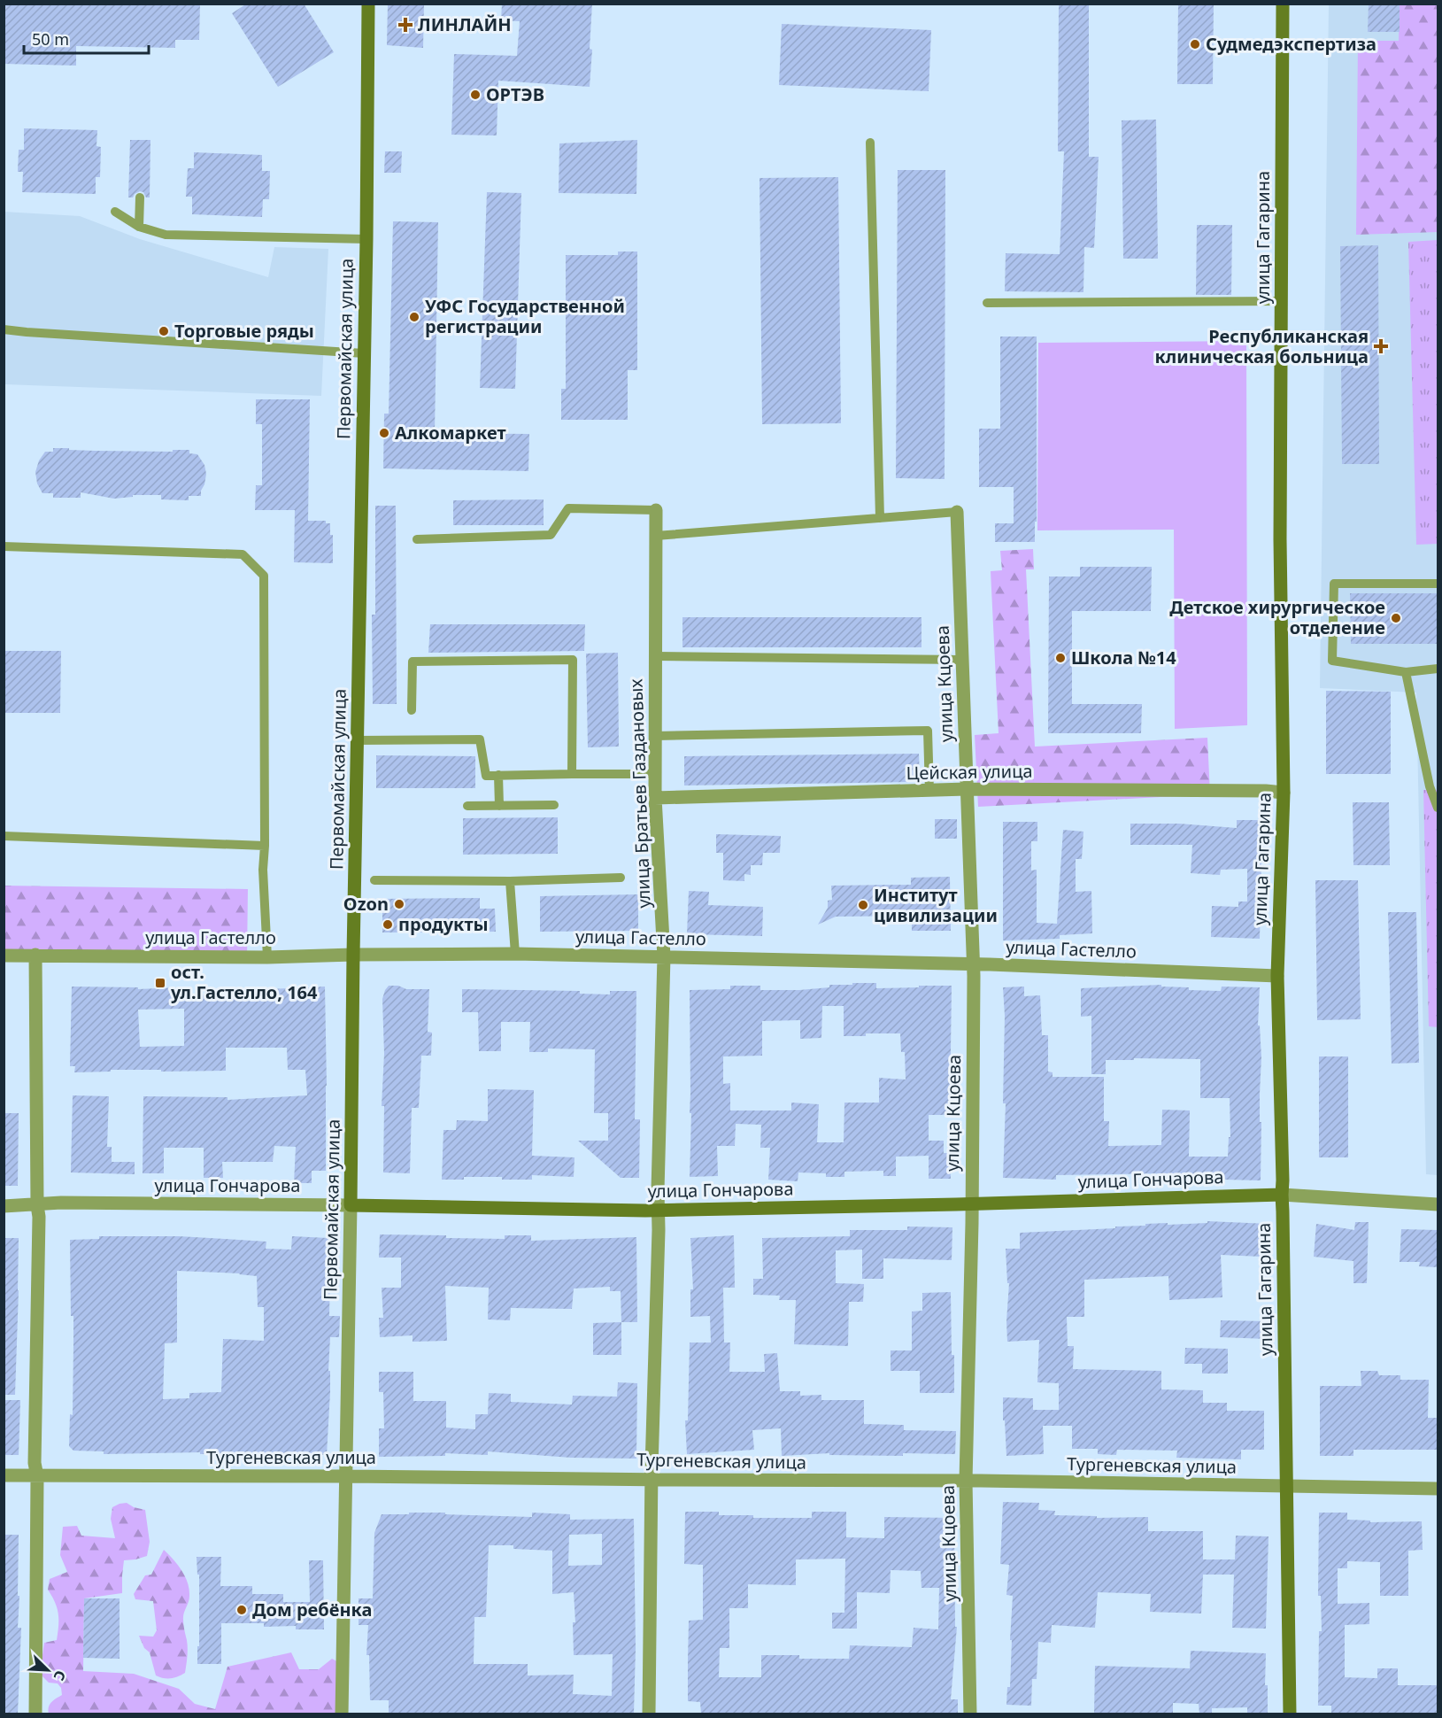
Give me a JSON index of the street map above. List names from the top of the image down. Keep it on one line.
{"streets":{"street":["улица Гагарина","Первомайская улица","улица Кцоева","Цейская улица","улица Братьев Газдановых","улица Гастелло","улица Гончарова","Тургеневская улица"]},"crossings":[["улица Гагарина","Цейская улица"],["улица Гагарина","улица Гастелло"],["улица Гагарина","улица Гончарова"],["улица Гагарина","Тургеневская улица"],["Первомайская улица","улица Гастелло"],["Первомайская улица","улица Гончарова"],["Первомайская улица","Тургеневская улица"],["улица Кцоева","Цейская улица"],["улица Кцоева","улица Гастелло"],["улица Кцоева","улица Гончарова"],["улица Кцоева","Тургеневская улица"],["Цейская улица","улица Братьев Газдановых"],["улица Братьев Газдановых","улица Гастелло"],["улица Братьев Газдановых","улица Гончарова"],["улица Братьев Газдановых","Тургеневская улица"]],"places":{"health":["ЛИНЛАЙН","Республиканская клиническая больница"],"other":["Судмедэкспертиза","ОРТЭВ","УФС Государственной регистрации","Торговые ряды","Алкомаркет","Детское хирургическое отделение","Школа №14","Ozon","Институт цивилизации","продукты","Дом ребёнка"],"transit":["ост. ул.Гастелло, 164"]},"scale_bar":"50 m","north":"bottom right"}
